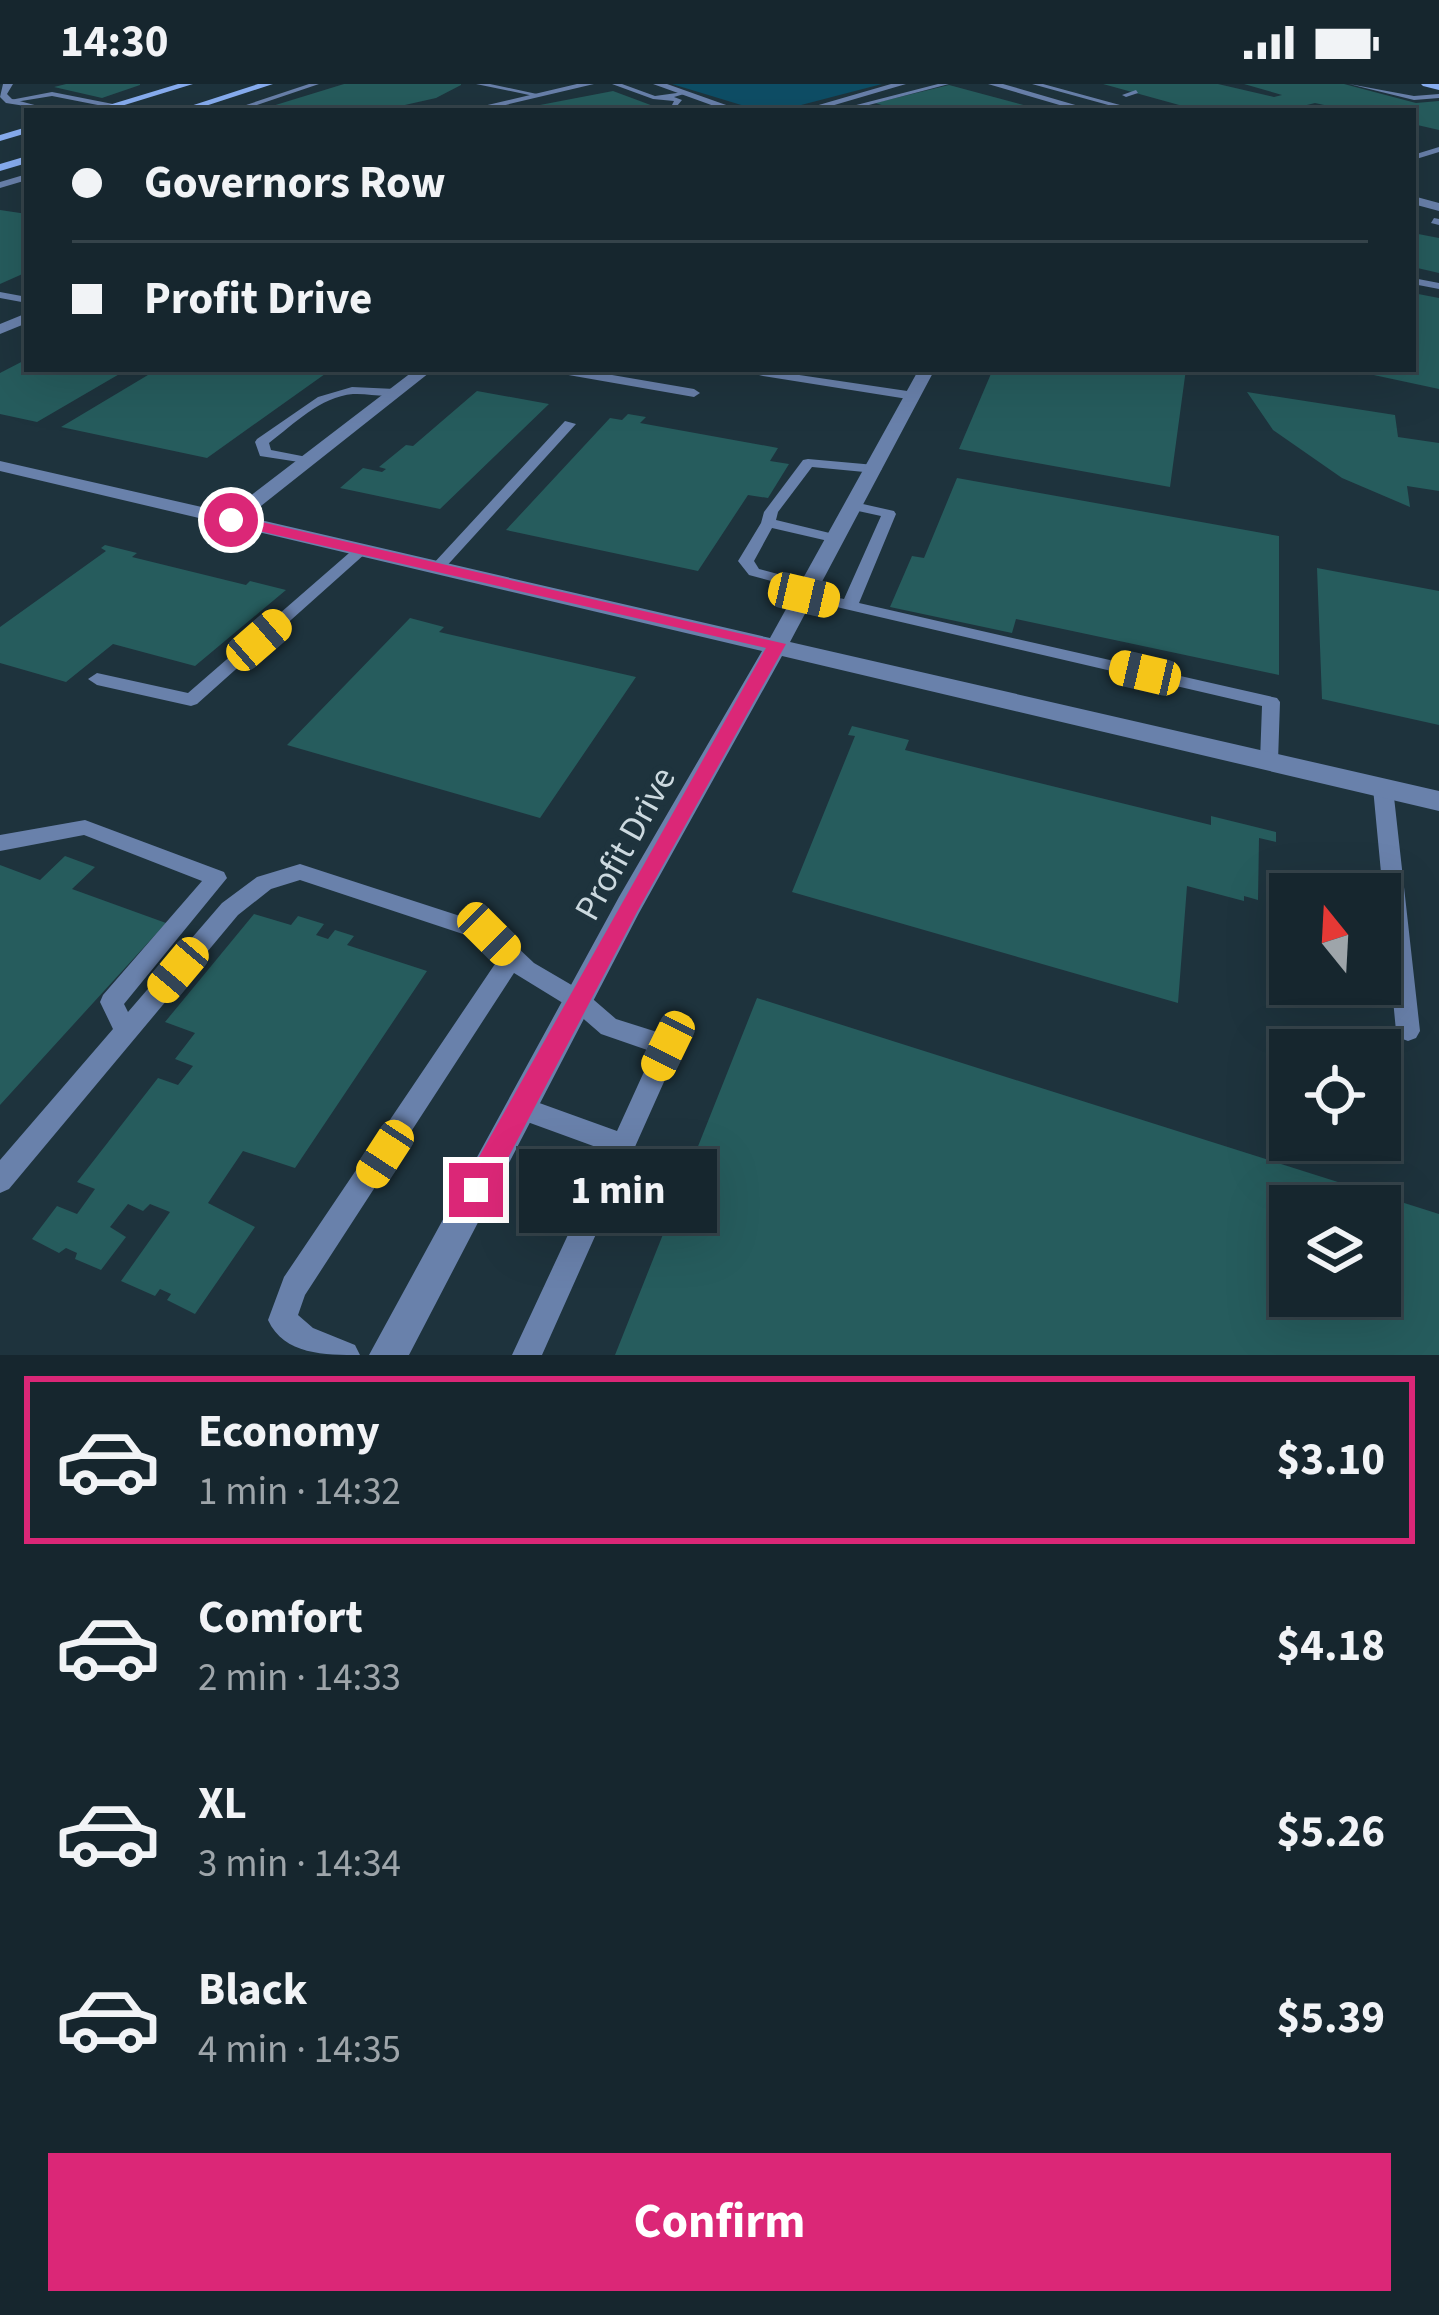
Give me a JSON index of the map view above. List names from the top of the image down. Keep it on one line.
{"streets":{"street":["Profit Drive"]},"north":"top","page":{"status":"14:30","banner":["Governors Row","Profit Drive"],"bubble":"1 min","list":[{"name":"Economy","note":"1 min · 14:32","value":"$3.10"},{"name":"Comfort","note":"2 min · 14:33","value":"$4.18"},{"name":"XL","note":"3 min · 14:34","value":"$5.26"},{"name":"Black","note":"4 min · 14:35","value":"$5.39"}],"buttons":"Confirm"}}
